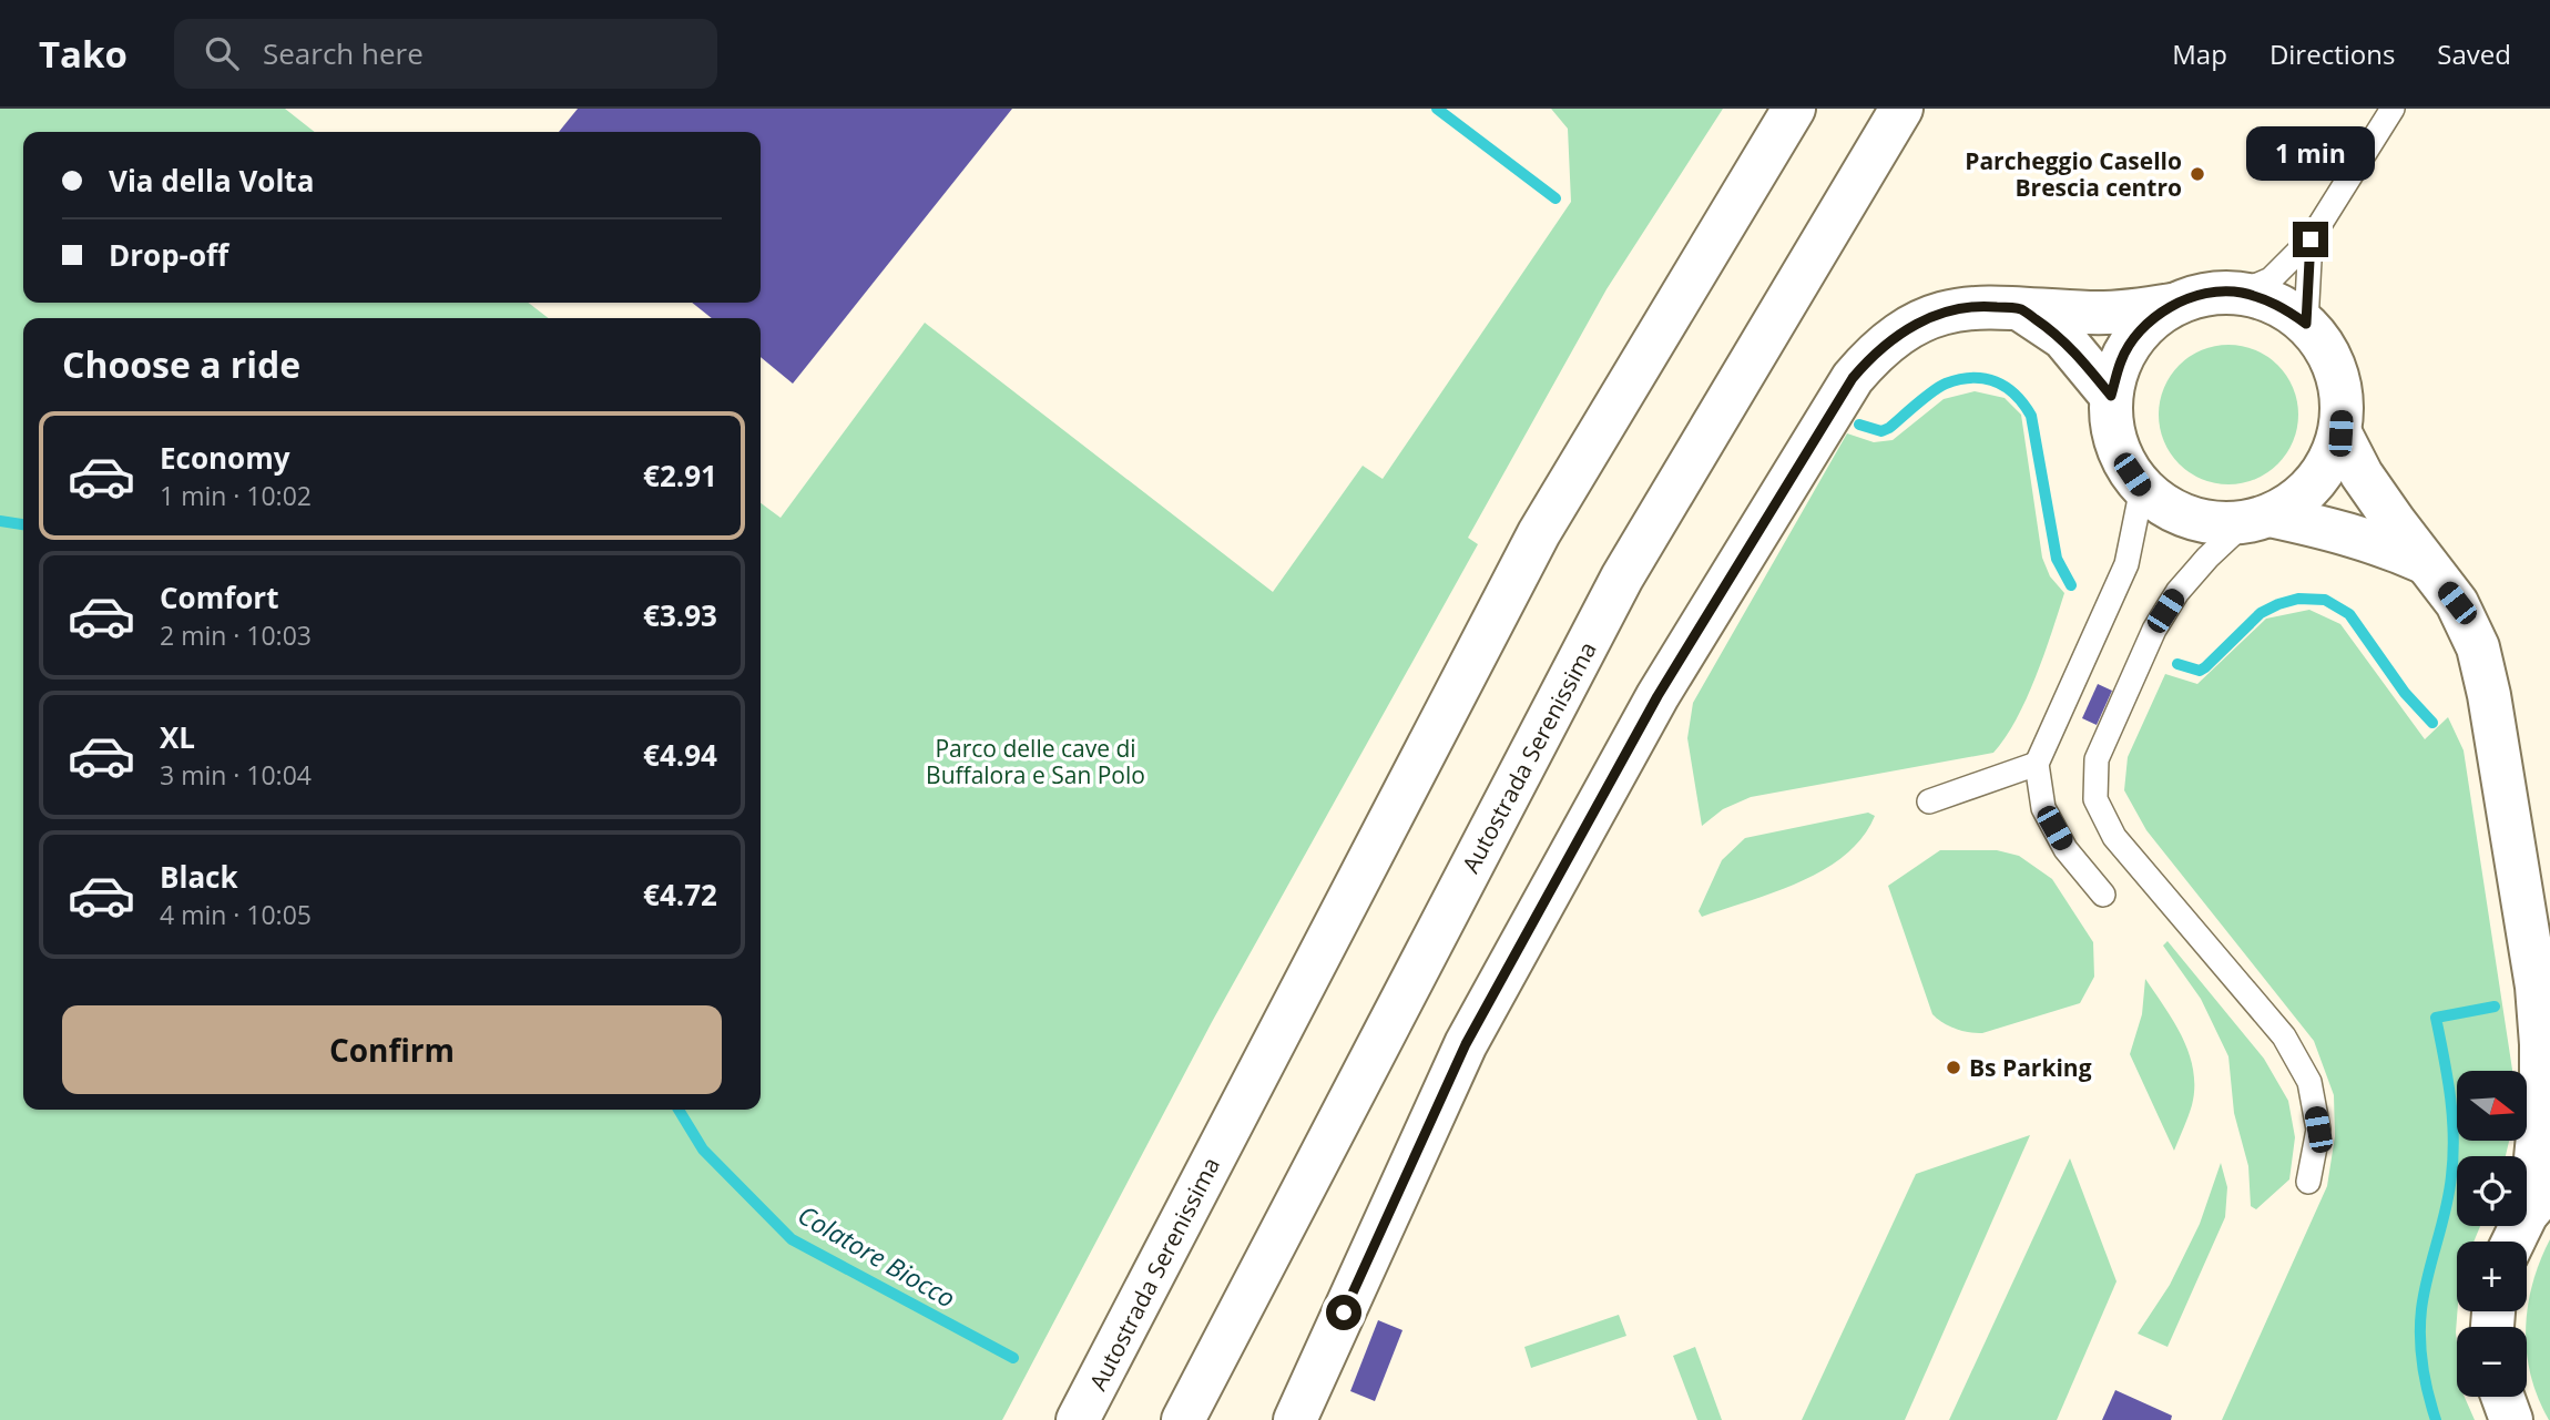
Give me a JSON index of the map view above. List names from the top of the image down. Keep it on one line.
{"streets":{"main road":["Autostrada Serenissima"]},"water":["Colatore Biocco"],"parks":["Parco delle cave di Buffalora e San Polo"],"places":["Parcheggio Casello Brescia centro","Bs Parking"],"north":"right","page":{"header":"Tako","search":"Search here","nav":["Map","Directions","Saved"],"bubble":"1 min","banner":["Via della Volta","Drop-off"],"heading":"Choose a ride","list":[{"name":"Economy","note":"1 min · 10:02","value":"€2.91"},{"name":"Comfort","note":"2 min · 10:03","value":"€3.93"},{"name":"XL","note":"3 min · 10:04","value":"€4.94"},{"name":"Black","note":"4 min · 10:05","value":"€4.72"}],"buttons":"Confirm","map_buttons":["+","−"]}}
